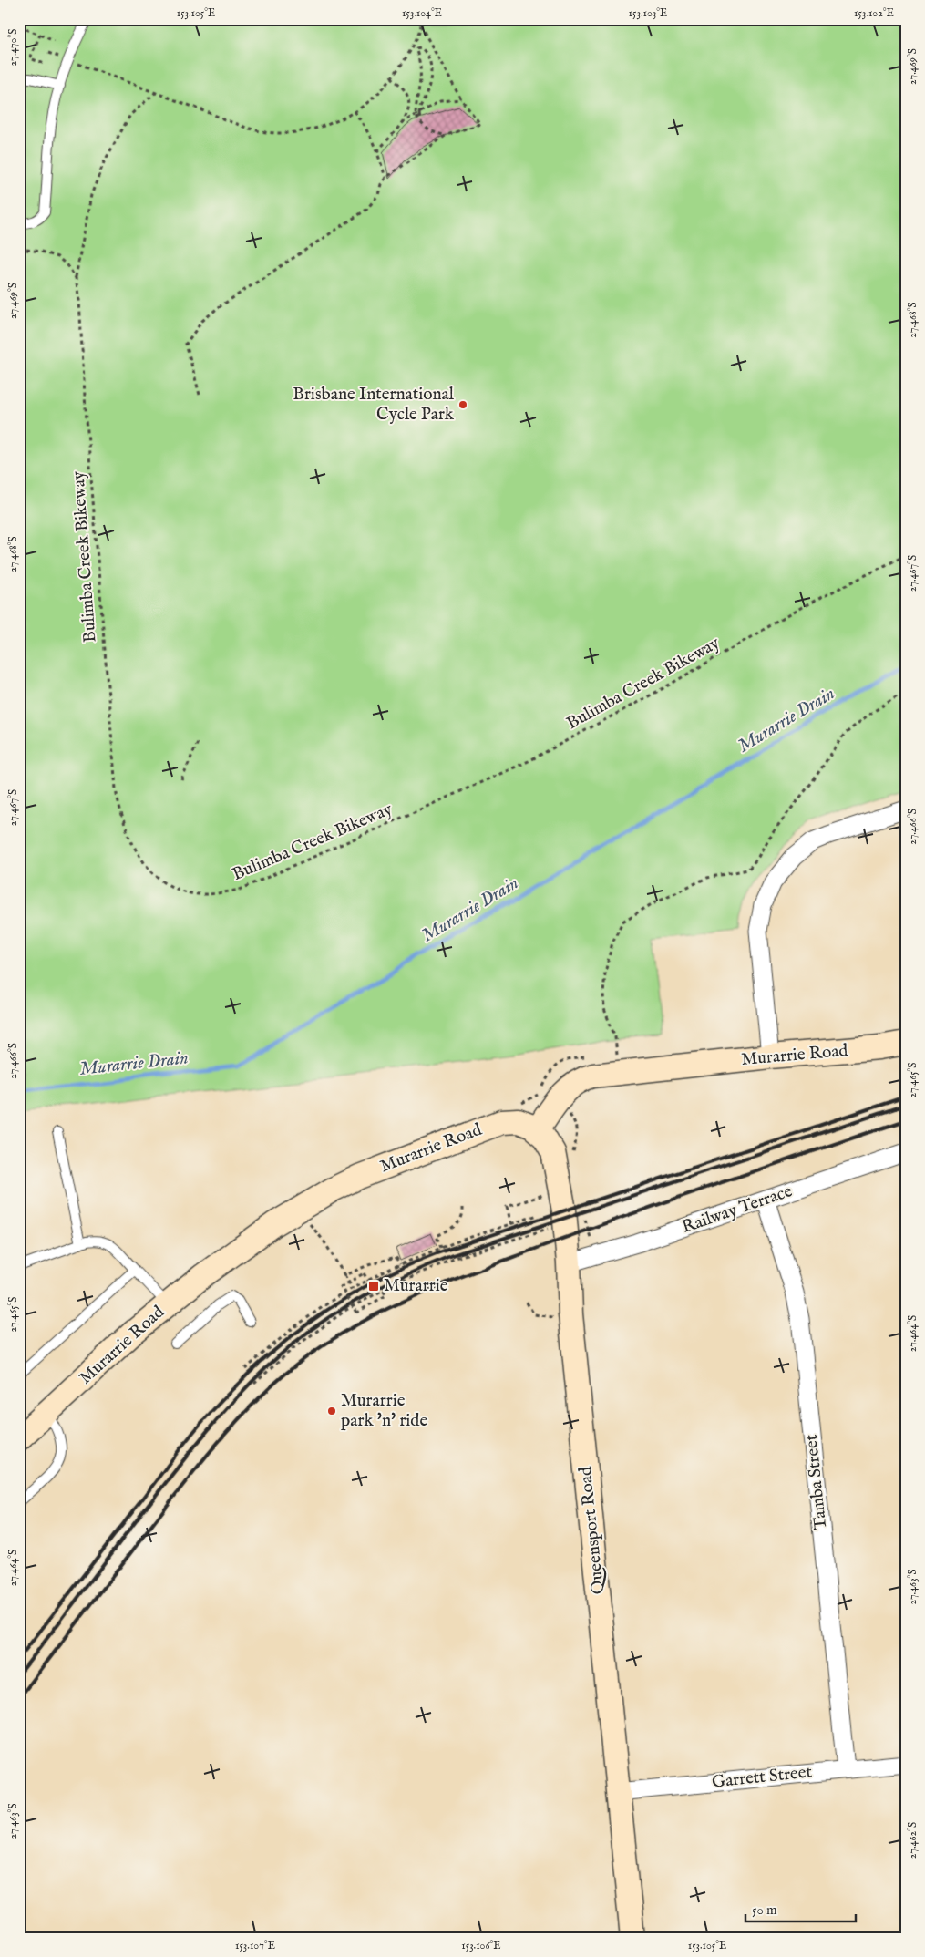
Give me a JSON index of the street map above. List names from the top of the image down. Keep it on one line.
{"streets":{"street":["Murarrie Road","Railway Terrace","Tamba Street","Queensport Road","Garrett Street"],"path":["Bulimba Creek Bikeway"]},"crossings":[["Murarrie Road","Queensport Road"],["Railway Terrace","Tamba Street"],["Railway Terrace","Queensport Road"],["Tamba Street","Garrett Street"],["Queensport Road","Garrett Street"]],"water":["Murarrie Drain"],"places":{"other":["Brisbane International Cycle Park","Murarrie park 'n' ride"],"transit":["Murarrie"]},"scale_bar":"50 m","coordinates":["153.105°E","153.104°E","153.103°E","153.102°E","27.470°S","27.469°S","27.468°S","27.467°S","27.466°S","27.465°S","27.464°S","27.463°S","27.462°S","153.107°E","153.106°E"]}
